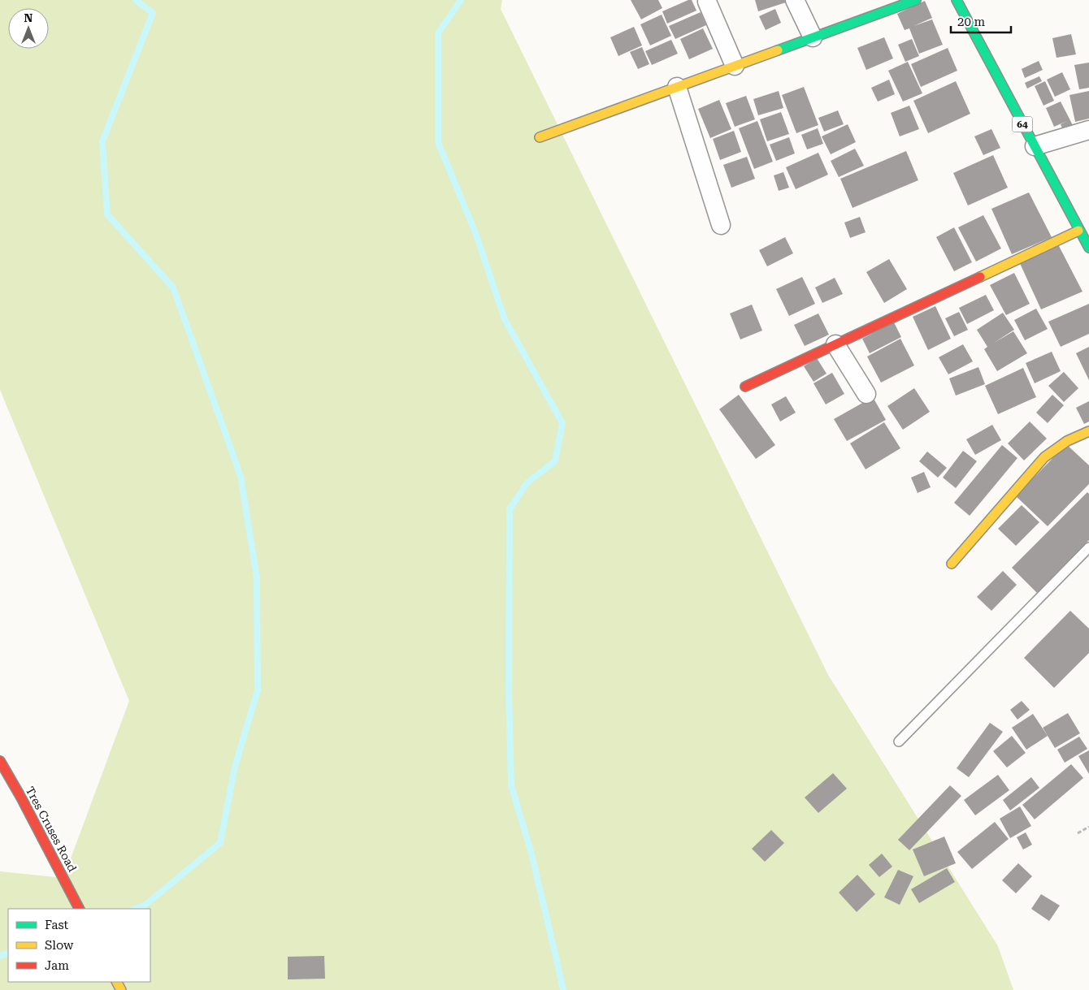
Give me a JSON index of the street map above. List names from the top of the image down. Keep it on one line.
{"streets":{"street":["64","Tres Cruses Road"]},"legend":["Fast","Slow","Jam"],"scale_bar":"20 m","north":"top"}
